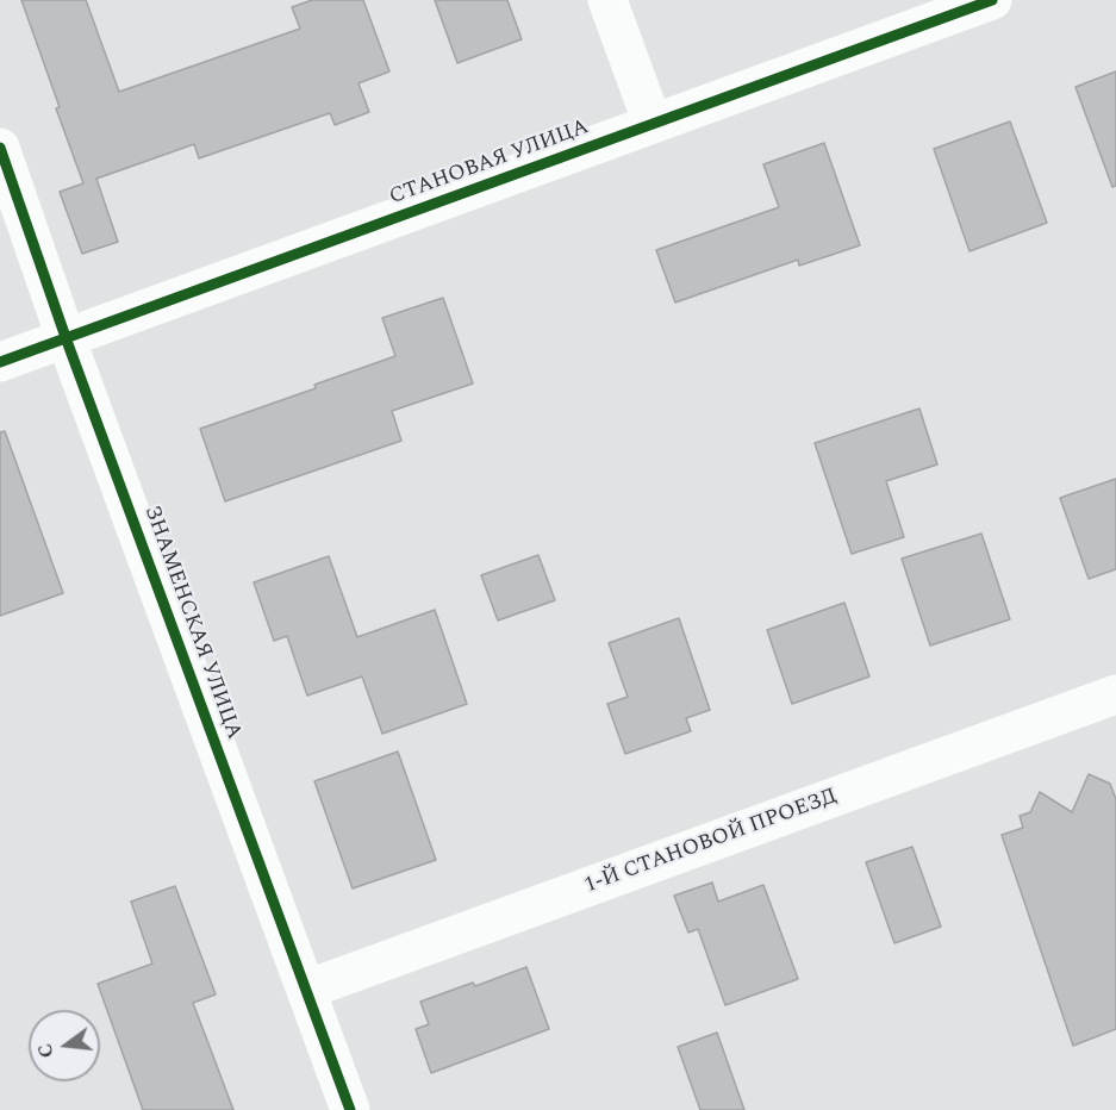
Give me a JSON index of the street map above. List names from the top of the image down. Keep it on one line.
{"streets":{"street":["СТАНОВАЯ УЛИЦА","ЗНАМЕНСКАЯ УЛИЦА","1-Й СТАНОВОЙ ПРОЕЗД"]},"crossings":[["СТАНОВАЯ УЛИЦА","ЗНАМЕНСКАЯ УЛИЦА"],["ЗНАМЕНСКАЯ УЛИЦА","1-Й СТАНОВОЙ ПРОЕЗД"]],"north":"left"}
